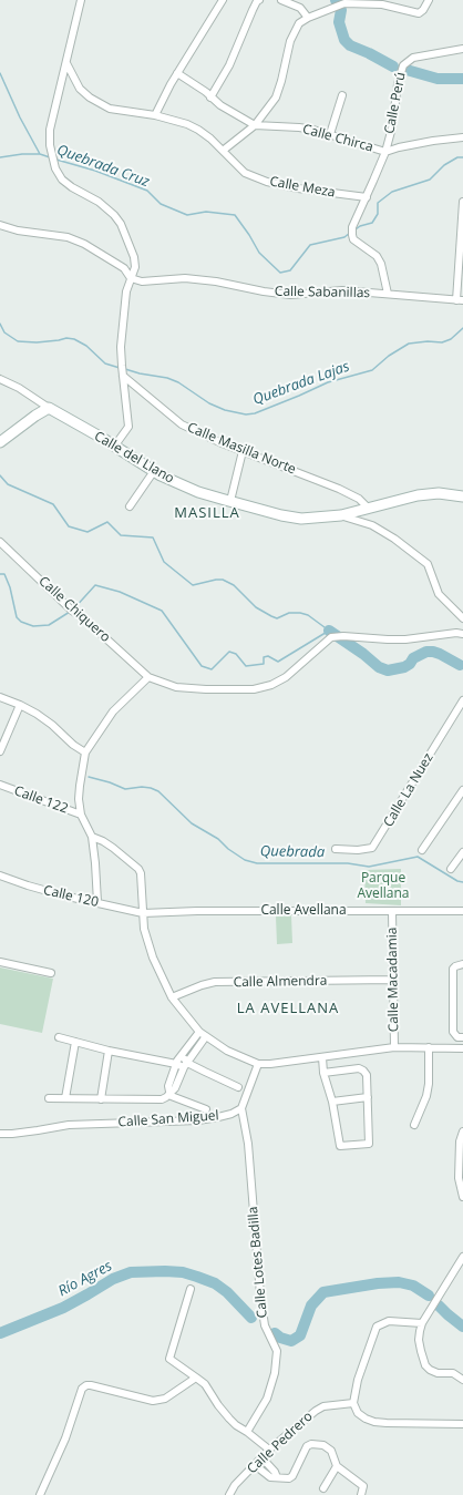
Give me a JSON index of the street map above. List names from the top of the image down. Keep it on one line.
{"streets":{"main road":["Calle del Llano"],"street":["Calle Perú","Calle Chirca","Calle Meza","Calle Sabanillas","Calle Masilla Norte","Calle Chiquero","Calle La Nuez","Calle 122","Calle 120","Calle Avellana","Calle Macadamia","Calle Almendra","Calle San Miguel","Calle Lotes Badilla","Calle Pedrero"]},"crossings":[["Calle Perú","Calle Chirca"],["Calle Perú","Calle Meza"],["Calle Perú","Calle Sabanillas"],["Calle Masilla Norte","Calle del Llano"],["Calle 120","Calle Avellana"],["Calle Avellana","Calle Macadamia"],["Calle Macadamia","Calle Almendra"],["Calle San Miguel","Calle Lotes Badilla"]],"districts":["MASILLA","LA AVELLANA"],"water":["Quebrada Cruz","Quebrada Lajas","Quebrada","Río Agres"],"parks":["Parque Avellana"]}
